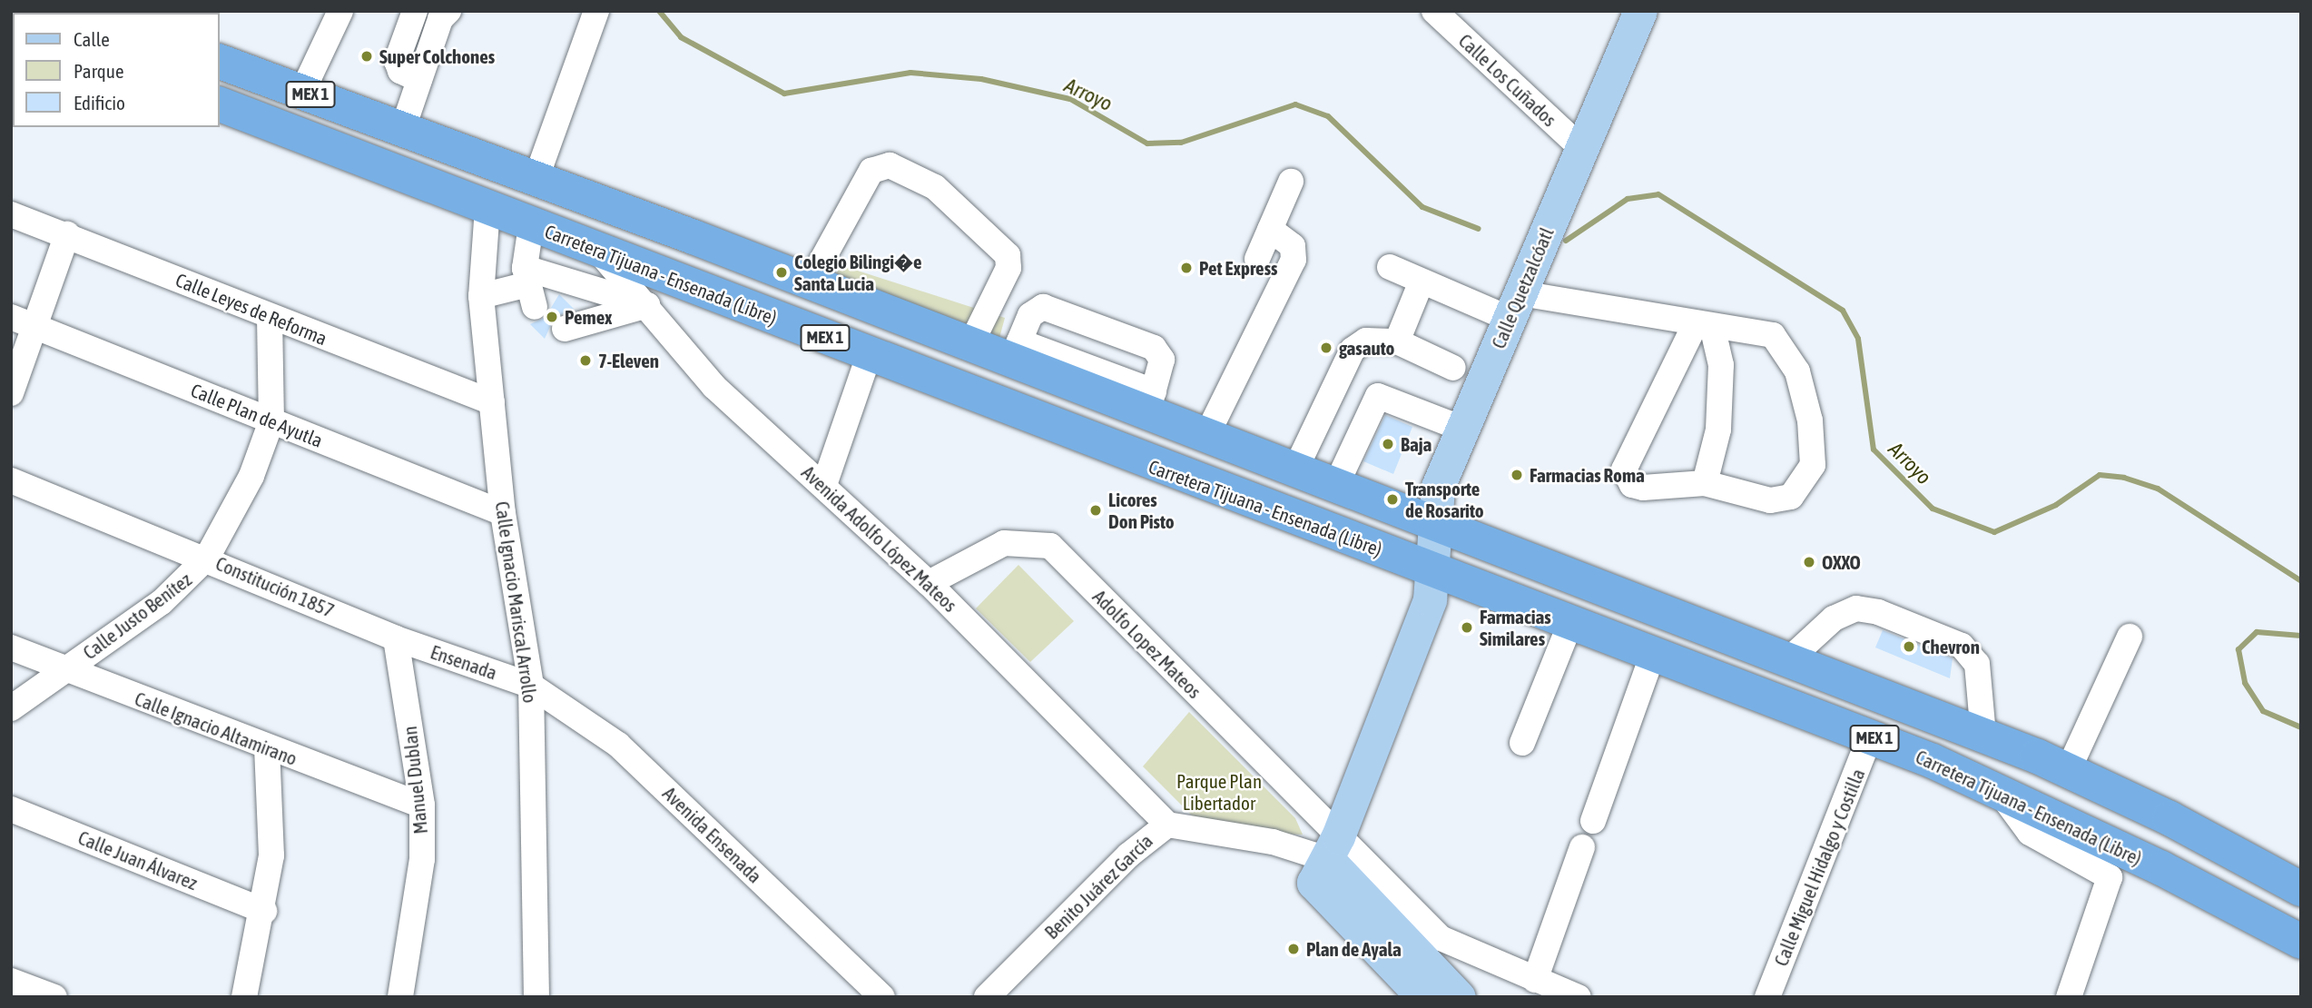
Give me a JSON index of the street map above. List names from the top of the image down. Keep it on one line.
{"streets":{"highway":["MEX 1","Carretera Tijuana - Ensenada (Libre)"],"main road":["Calle Quetzalcóatl"],"street":["Calle Los Cuñados","Calle Leyes de Reforma","Calle Plan de Ayutla","Avenida Adolfo López Mateos","Constitución 1857","Calle Ignacio Mariscal Arrollo","Calle Justo Benítez","Adolfo Lopez Mateos","Ensenada","Calle Ignacio Altamirano","Manuel Dublan","Avenida Ensenada","Calle Juan Álvarez","Calle Miguel Hidalgo y Costilla","Benito Juárez García"]},"crossings":[["Calle Los Cuñados","Calle Quetzalcóatl"],["MEX 1","Calle Quetzalcóatl"],["Carretera Tijuana - Ensenada (Libre)","Calle Quetzalcóatl"],["Carretera Tijuana - Ensenada (Libre)","Avenida Adolfo López Mateos"],["Carretera Tijuana - Ensenada (Libre)","Calle Ignacio Mariscal Arrollo"],["Carretera Tijuana - Ensenada (Libre)","Calle Miguel Hidalgo y Costilla"],["Calle Leyes de Reforma","Calle Ignacio Mariscal Arrollo"],["Calle Leyes de Reforma","Calle Justo Benítez"],["Calle Plan de Ayutla","Calle Ignacio Mariscal Arrollo"],["Calle Plan de Ayutla","Calle Justo Benítez"],["Avenida Adolfo López Mateos","Adolfo Lopez Mateos"],["Avenida Adolfo López Mateos","Benito Juárez García"],["Constitución 1857","Calle Justo Benítez"],["Constitución 1857","Ensenada"],["Constitución 1857","Manuel Dublan"],["Calle Ignacio Mariscal Arrollo","Ensenada"],["Calle Ignacio Mariscal Arrollo","Avenida Ensenada"],["Calle Justo Benítez","Calle Ignacio Altamirano"],["Adolfo Lopez Mateos","Benito Juárez García"],["Ensenada","Manuel Dublan"],["Ensenada","Avenida Ensenada"],["Calle Ignacio Altamirano","Manuel Dublan"]],"water":["Arroyo"],"parks":["Parque Plan Libertador"],"places":["Super Colchones","Pet Express","Colegio Bilingi�e Santa Lucia","Pemex","gasauto","7-Eleven","Baja","Farmacias Roma","Transporte de Rosarito","Licores Don Pisto","OXXO","Farmacias Similares","Chevron","Plan de Ayala"],"legend":["Calle","Parque","Edificio"]}
